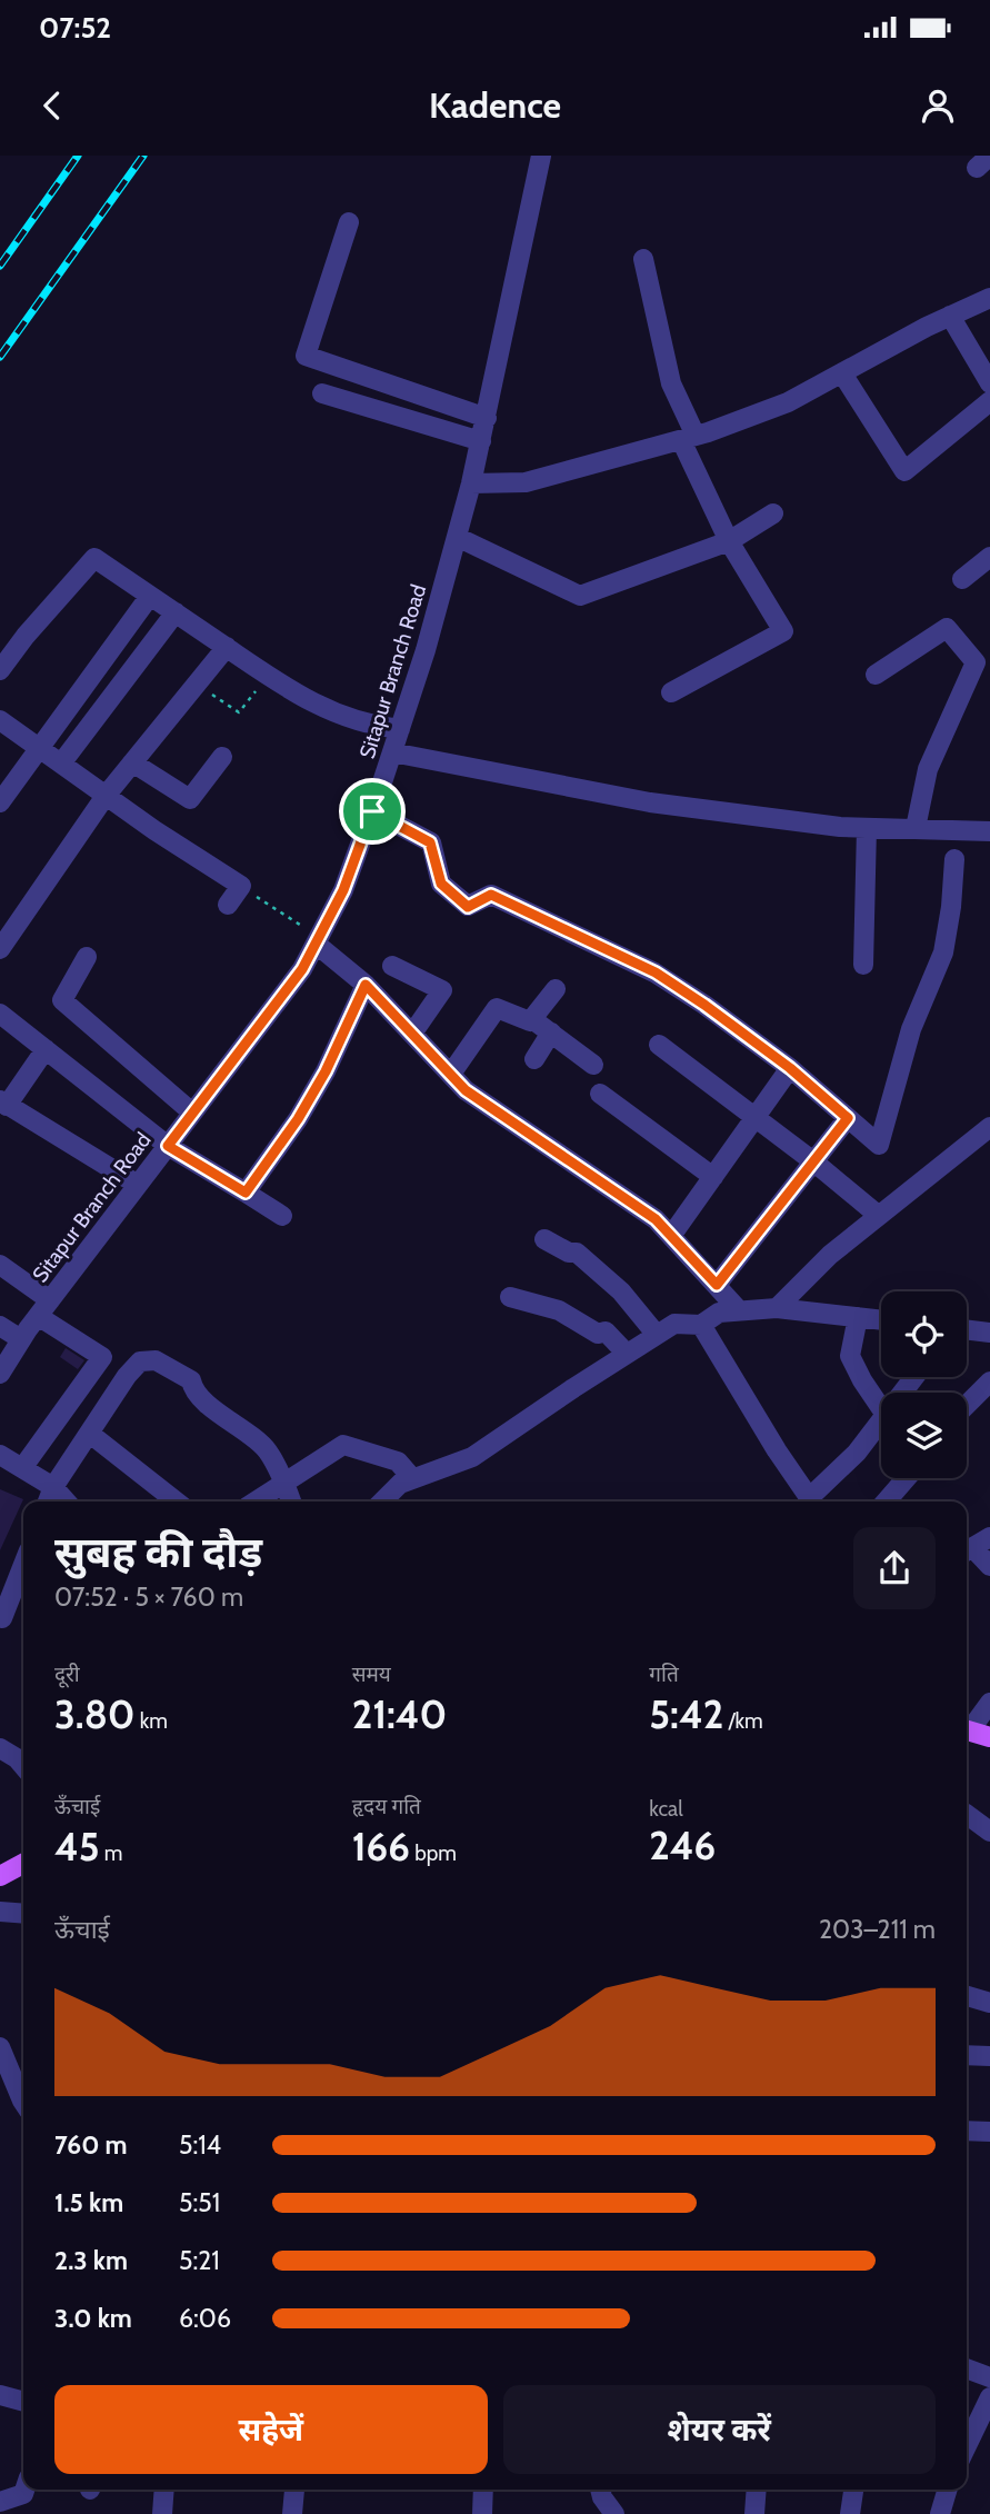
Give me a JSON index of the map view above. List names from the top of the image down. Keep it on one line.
{"streets":{"street":["Sitapur Branch Road"]},"page":{"status":"07:52","header":"Kadence","heading":["सुबह की दौड़","07:52 · 5 × 760 m"],"stats":[["दूरी","3.80 km"],["समय","21:40"],["गति","5:42 /km"],["ऊँचाई","45 m"],["हृदय गति","166 bpm"],["kcal","246"]],"chart":["ऊँचाई","203–211 m"],"list":[{"name":"760 m","note":"5:14"},{"name":"1.5 km","note":"5:51"},{"name":"2.3 km","note":"5:21"},{"name":"3.0 km","note":"6:06"}],"buttons":["सहेजें","शेयर करें"]}}
